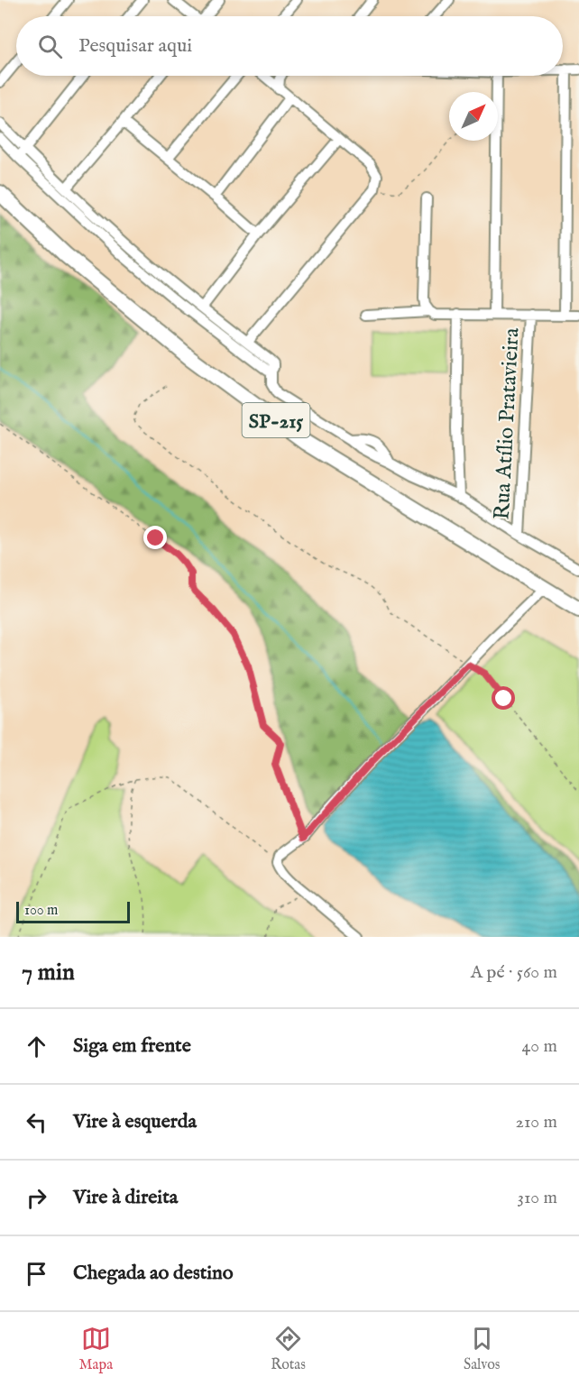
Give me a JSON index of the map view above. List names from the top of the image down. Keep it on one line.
{"streets":{"highway":["SP-215"],"street":["Rua Atílio Pratavieira"]},"scale_bar":"100 m","north":"top right","page":{"search":"Pesquisar aqui","scale":"100 m","heading":["7 min","A pé · 560 m"],"list":[["Siga em frente","40 m"],["Vire à esquerda","210 m"],["Vire à direita","310 m"],"Chegada ao destino"],"nav":["Mapa","Rotas","Salvos"]}}
